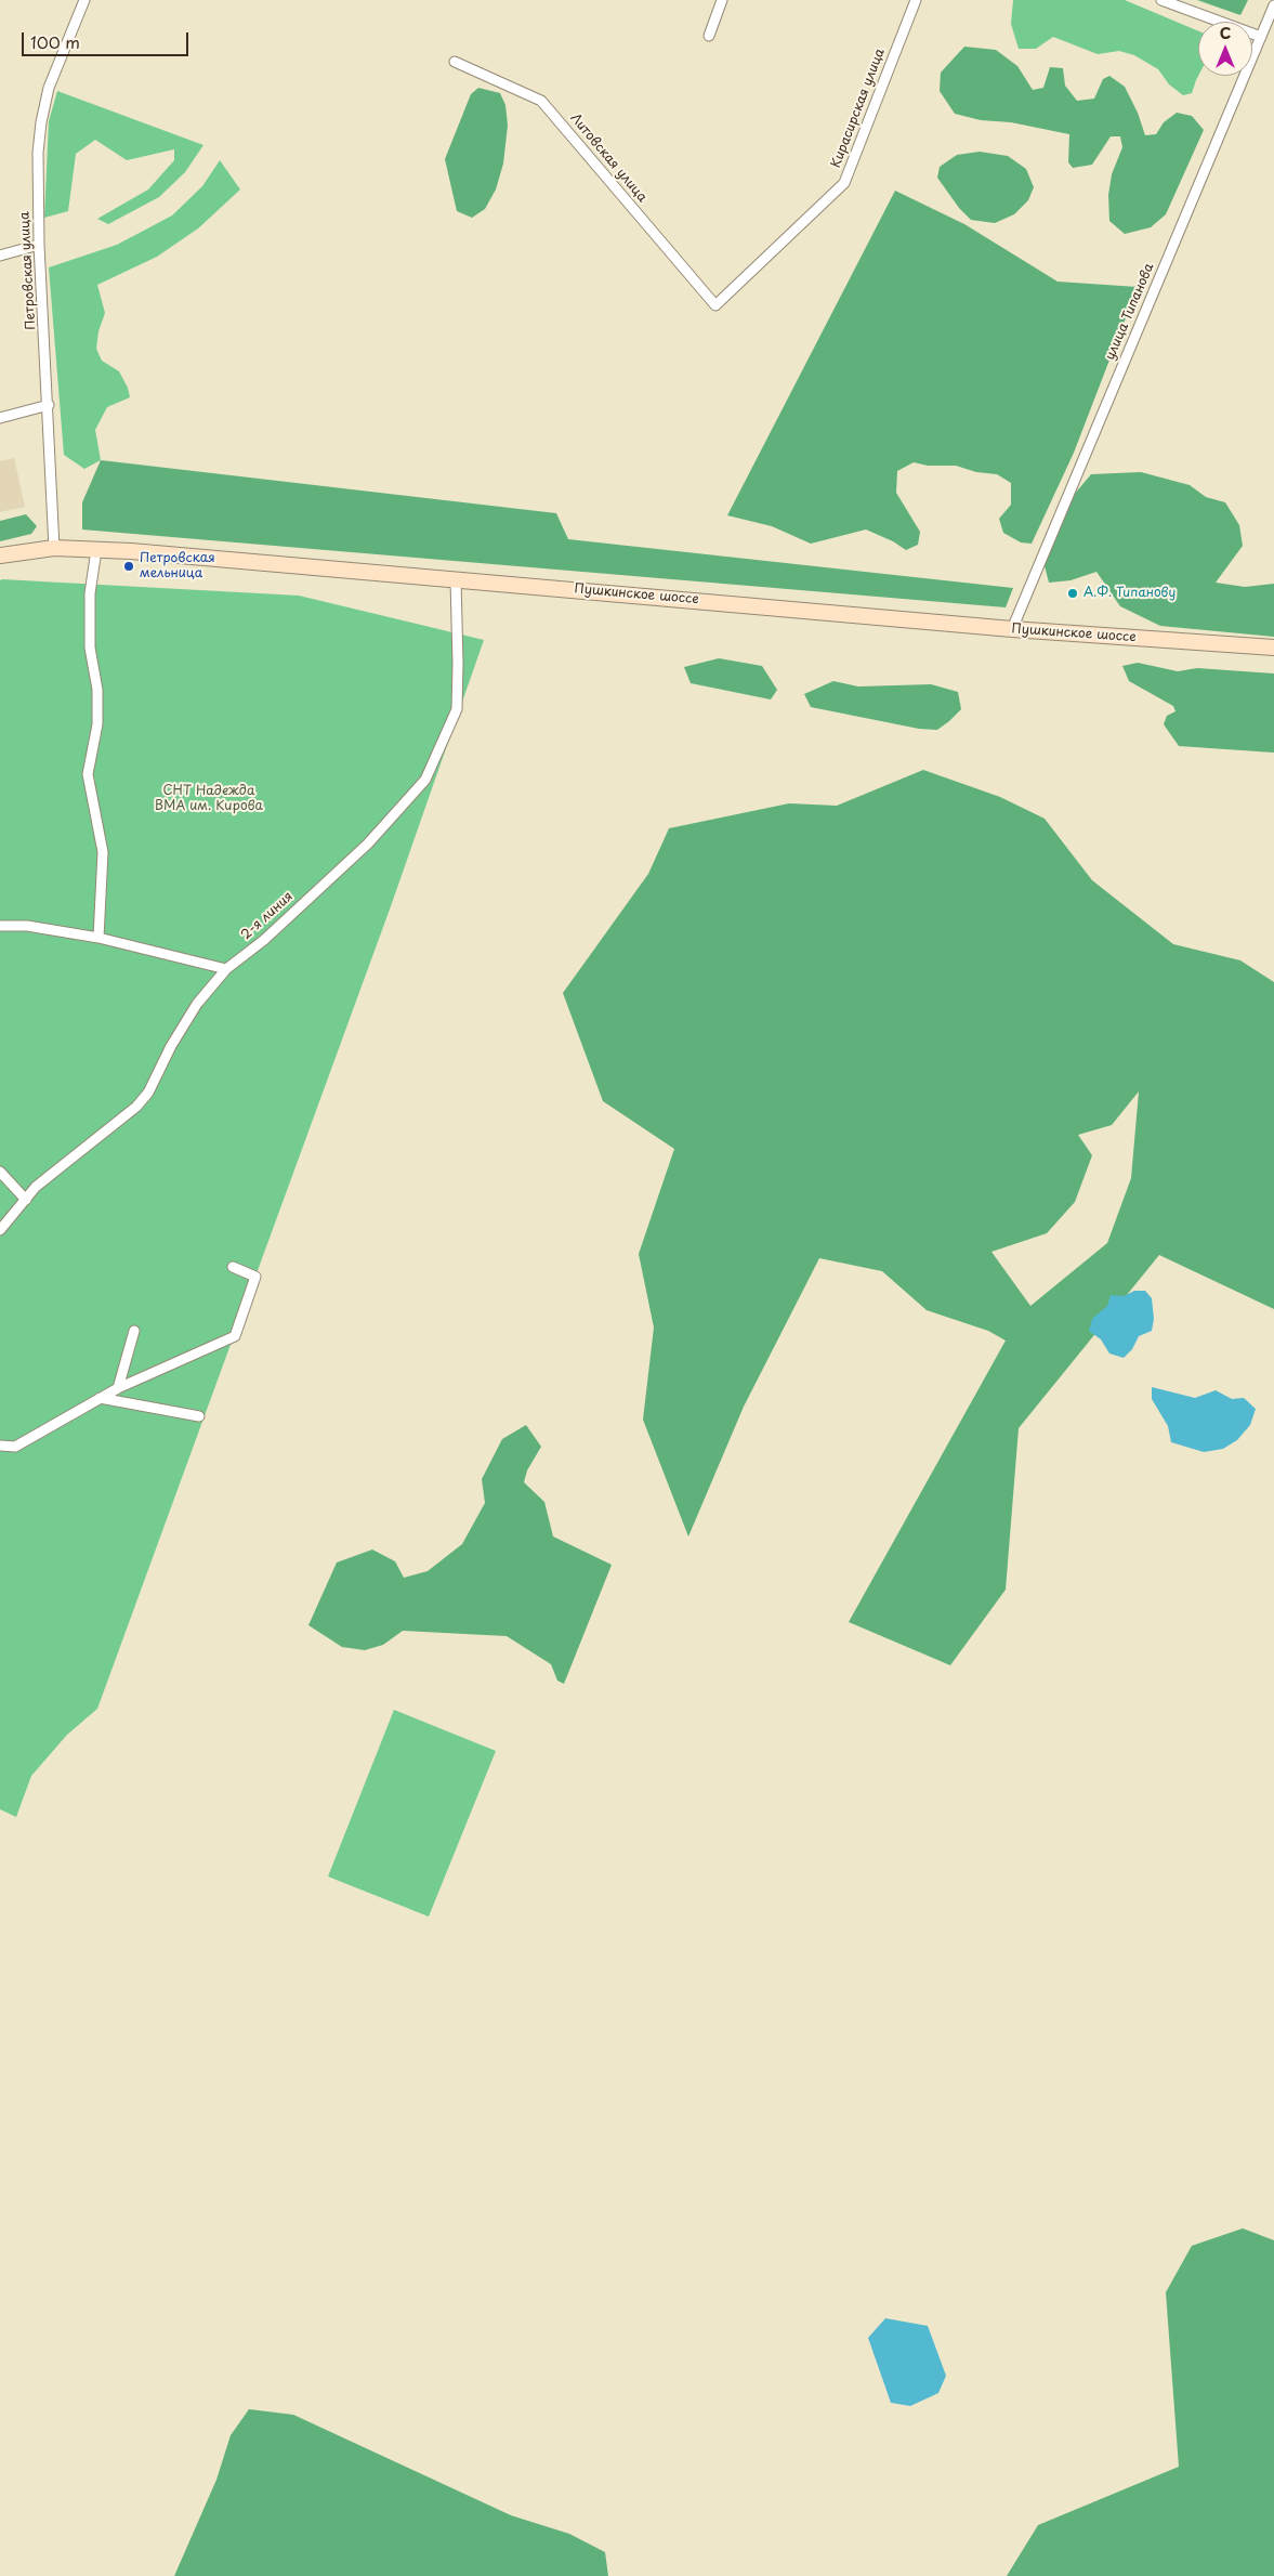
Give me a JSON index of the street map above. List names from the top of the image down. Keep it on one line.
{"streets":{"main road":["Пушкинское шоссе"],"street":["Кирасирская улица","Литовская улица","Петровская улица","улица Типанова","2-я линия"]},"crossings":[["Кирасирская улица","Литовская улица"],["Петровская улица","Пушкинское шоссе"],["улица Типанова","Пушкинское шоссе"],["Пушкинское шоссе","2-я линия"]],"parks":["СНТ Надежда ВМА им. Кирова"],"places":["Петровская мельница","А.Ф. Типанову"],"scale_bar":"100 m","north":"top"}
